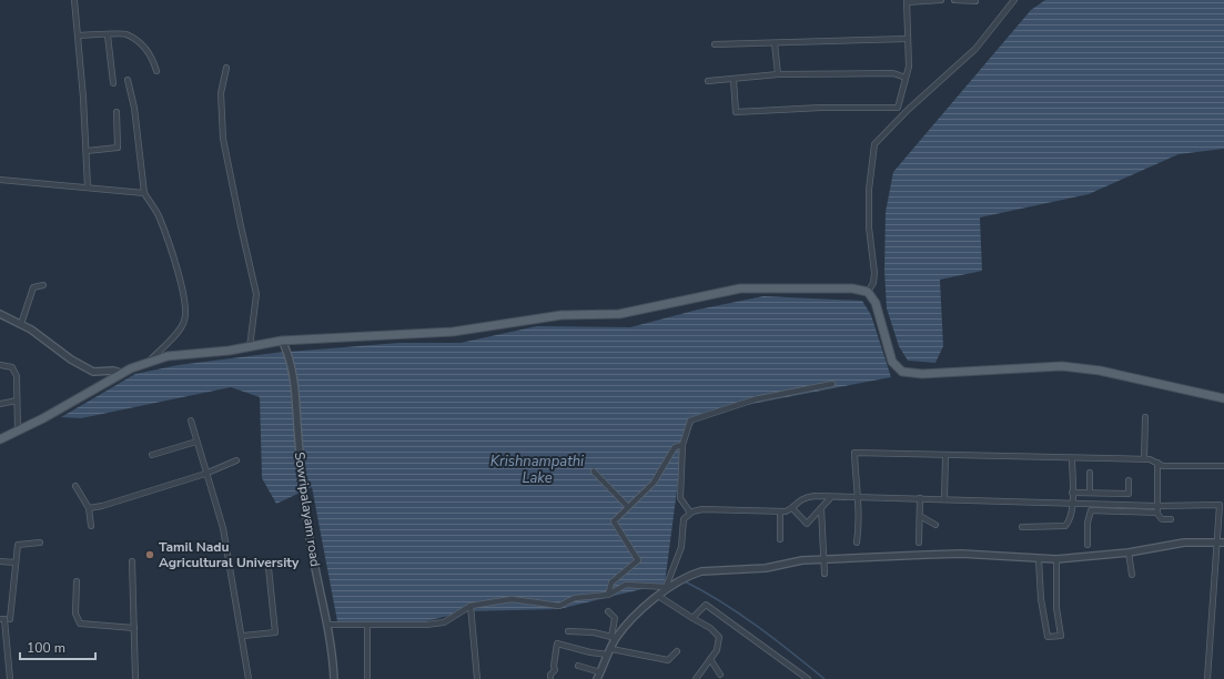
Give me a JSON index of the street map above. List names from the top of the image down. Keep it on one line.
{"streets":{"street":["Sowripalayam road"]},"water":["Krishnampathi Lake"],"places":["Tamil Nadu Agricultural University"],"scale_bar":"100 m"}
